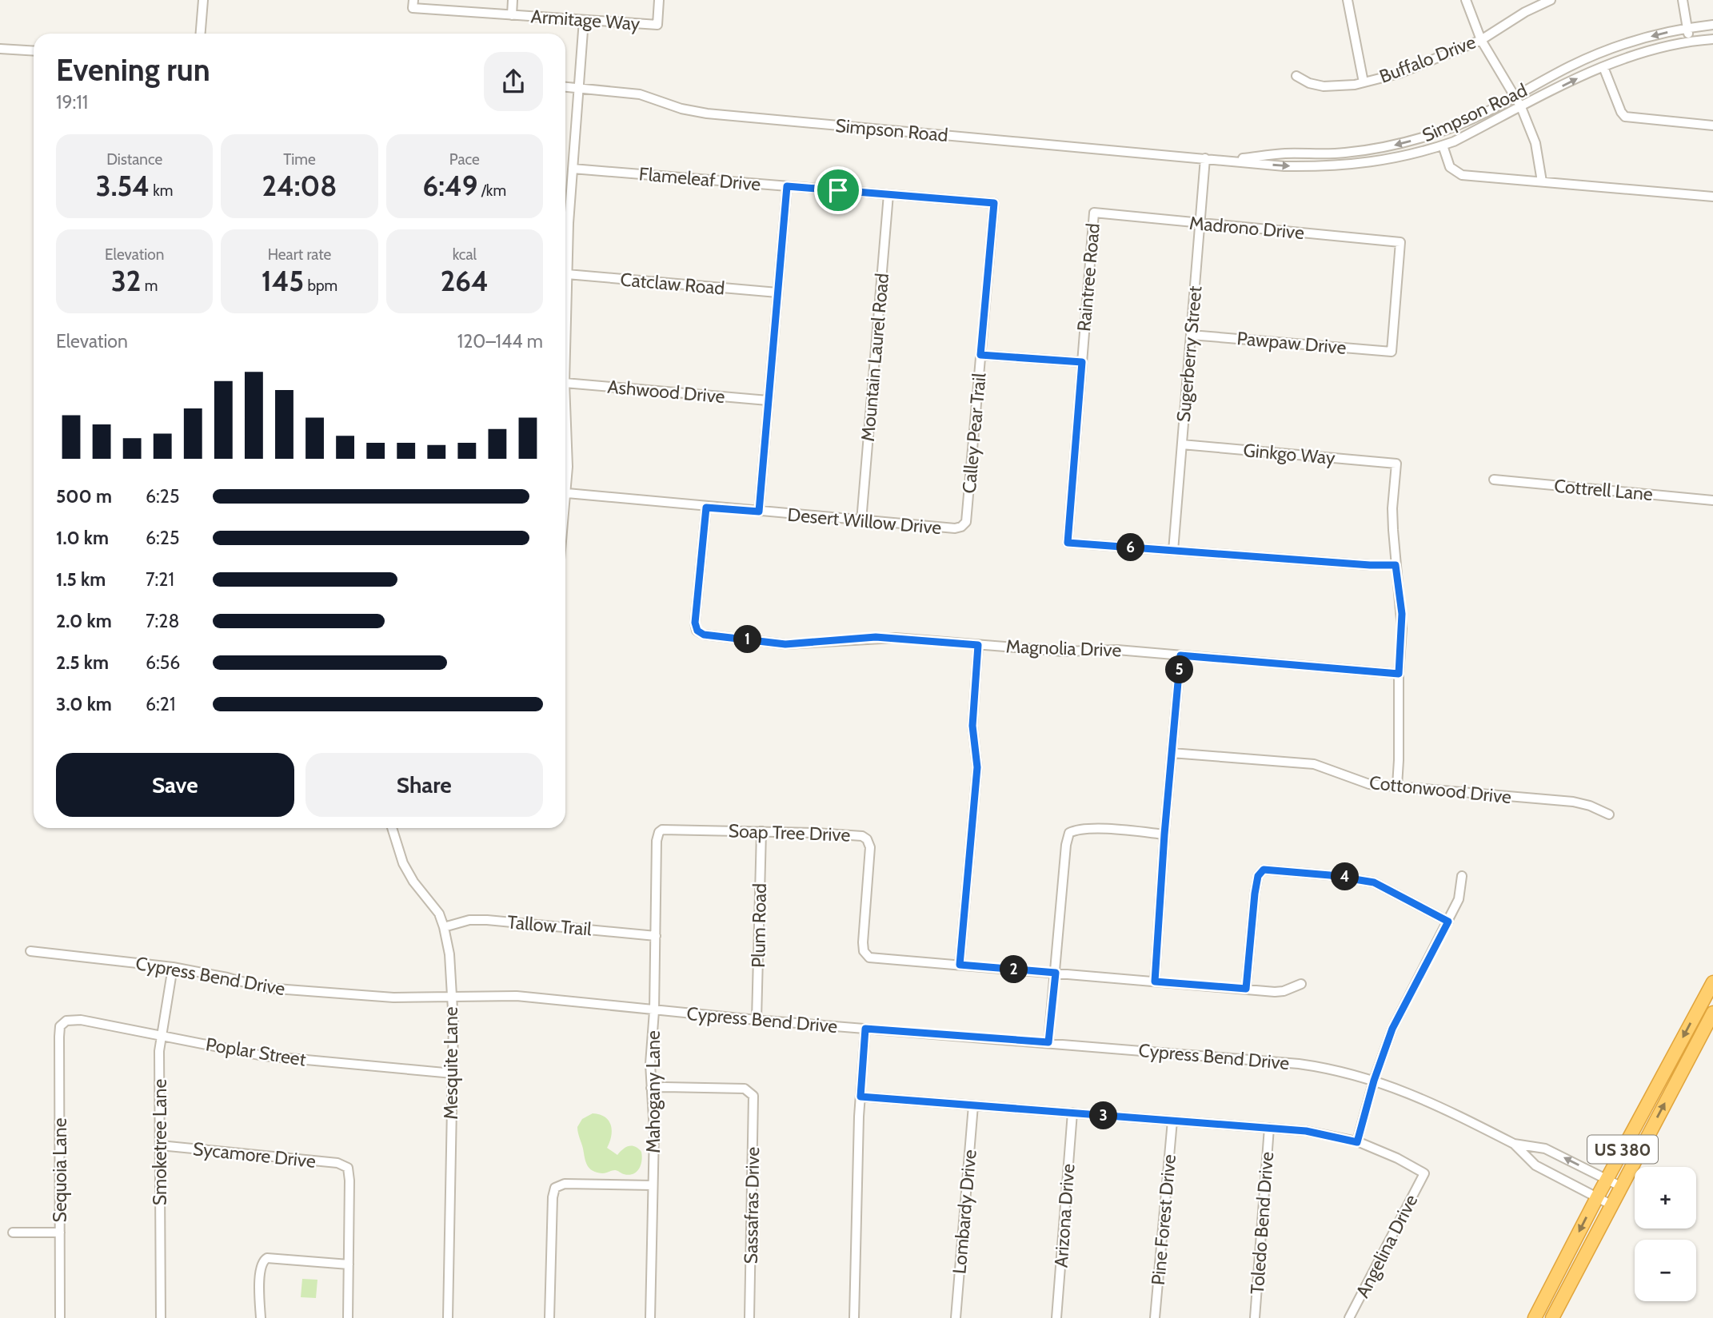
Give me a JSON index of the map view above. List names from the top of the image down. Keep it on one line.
{"streets":{"highway":["US 380"],"street":["Armitage Way","Buffalo Drive","Simpson Road","Flameleaf Drive","Madrono Drive","Raintree Road","Catclaw Road","Pawpaw Drive","Sugerberry Street","Mountain Laurel Road","Ashwood Drive","Calley Pear Trail","Ginkgo Way","Cottrell Lane","Desert Willow Drive","Magnolia Drive","Cottonwood Drive","Soap Tree Drive","Tallow Trail","Plum Road","Cypress Bend Drive","Poplar Street","Mesquite Lane","Mahogany Lane","Smoketree Lane","Sycamore Drive","Sequoia Lane","Sassafras Drive","Lombardy Drive","Arizona Drive","Pine Forest Drive","Toledo Bend Drive","Angelina Drive"]},"crossings":[["Simpson Road","Sugerberry Street"],["Flameleaf Drive","Mountain Laurel Road"],["Flameleaf Drive","Calley Pear Trail"],["Madrono Drive","Raintree Road"],["Madrono Drive","Pawpaw Drive"],["Madrono Drive","Sugerberry Street"],["Raintree Road","Sugerberry Street"],["Pawpaw Drive","Sugerberry Street"],["Sugerberry Street","Ginkgo Way"],["Mountain Laurel Road","Desert Willow Drive"],["Calley Pear Trail","Desert Willow Drive"],["Desert Willow Drive","Magnolia Drive"],["Soap Tree Drive","Plum Road"],["Soap Tree Drive","Mahogany Lane"],["Tallow Trail","Mesquite Lane"],["Tallow Trail","Mahogany Lane"],["Plum Road","Cypress Bend Drive"],["Cypress Bend Drive","Mesquite Lane"],["Cypress Bend Drive","Mahogany Lane"],["Cypress Bend Drive","Smoketree Lane"],["Cypress Bend Drive","US 380"],["Poplar Street","Mesquite Lane"],["Poplar Street","Smoketree Lane"],["Poplar Street","Sequoia Lane"],["Mahogany Lane","Sassafras Drive"],["Smoketree Lane","Sycamore Drive"]],"page":{"heading":["Evening run","19:11"],"stats":[["Distance","3.54 km"],["Time","24:08"],["Pace","6:49 /km"],["Elevation","32 m"],["Heart rate","145 bpm"],["kcal","264"]],"chart":["Elevation","120–144 m"],"list":[{"name":"500 m","note":"6:25"},{"name":"1.0 km","note":"6:25"},{"name":"1.5 km","note":"7:21"},{"name":"2.0 km","note":"7:28"},{"name":"2.5 km","note":"6:56"},{"name":"3.0 km","note":"6:21"}],"pins":["6","1","5","4","2","3"],"buttons":["Save","Share"],"map_buttons":["+","−"]}}
